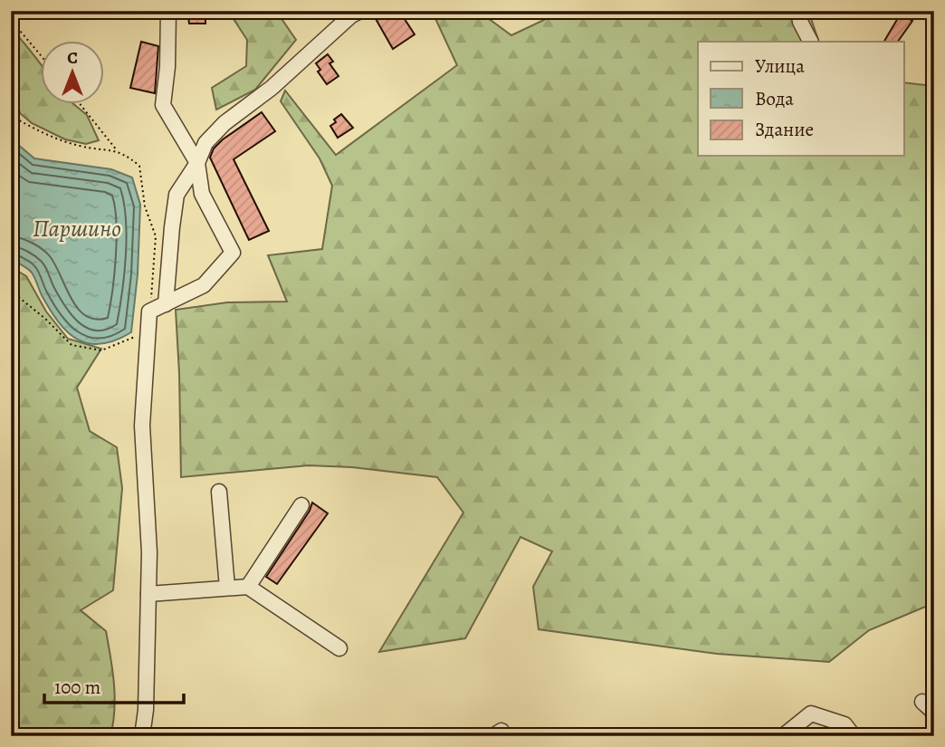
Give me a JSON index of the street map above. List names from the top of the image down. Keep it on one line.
{"water":["Паршино"],"legend":["Улица","Вода","Здание"],"scale_bar":"100 m","north":"top"}
